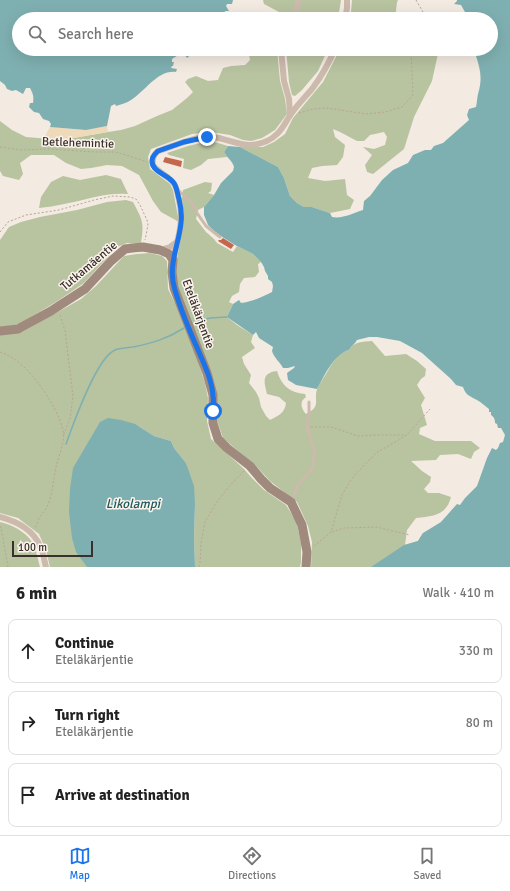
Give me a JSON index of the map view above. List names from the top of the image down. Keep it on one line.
{"streets":{"street":["Tutkamäentie","Eteläkärjentie"],"path":["Betlehemintie"]},"water":["Likolampi"],"scale_bar":"100 m","page":{"search":"Search here","scale":"100 m","heading":["6 min","Walk · 410 m"],"list":[["Continue","Eteläkärjentie","330 m"],["Turn right","Eteläkärjentie","80 m"],"Arrive at destination"],"nav":["Map","Directions","Saved"]}}
